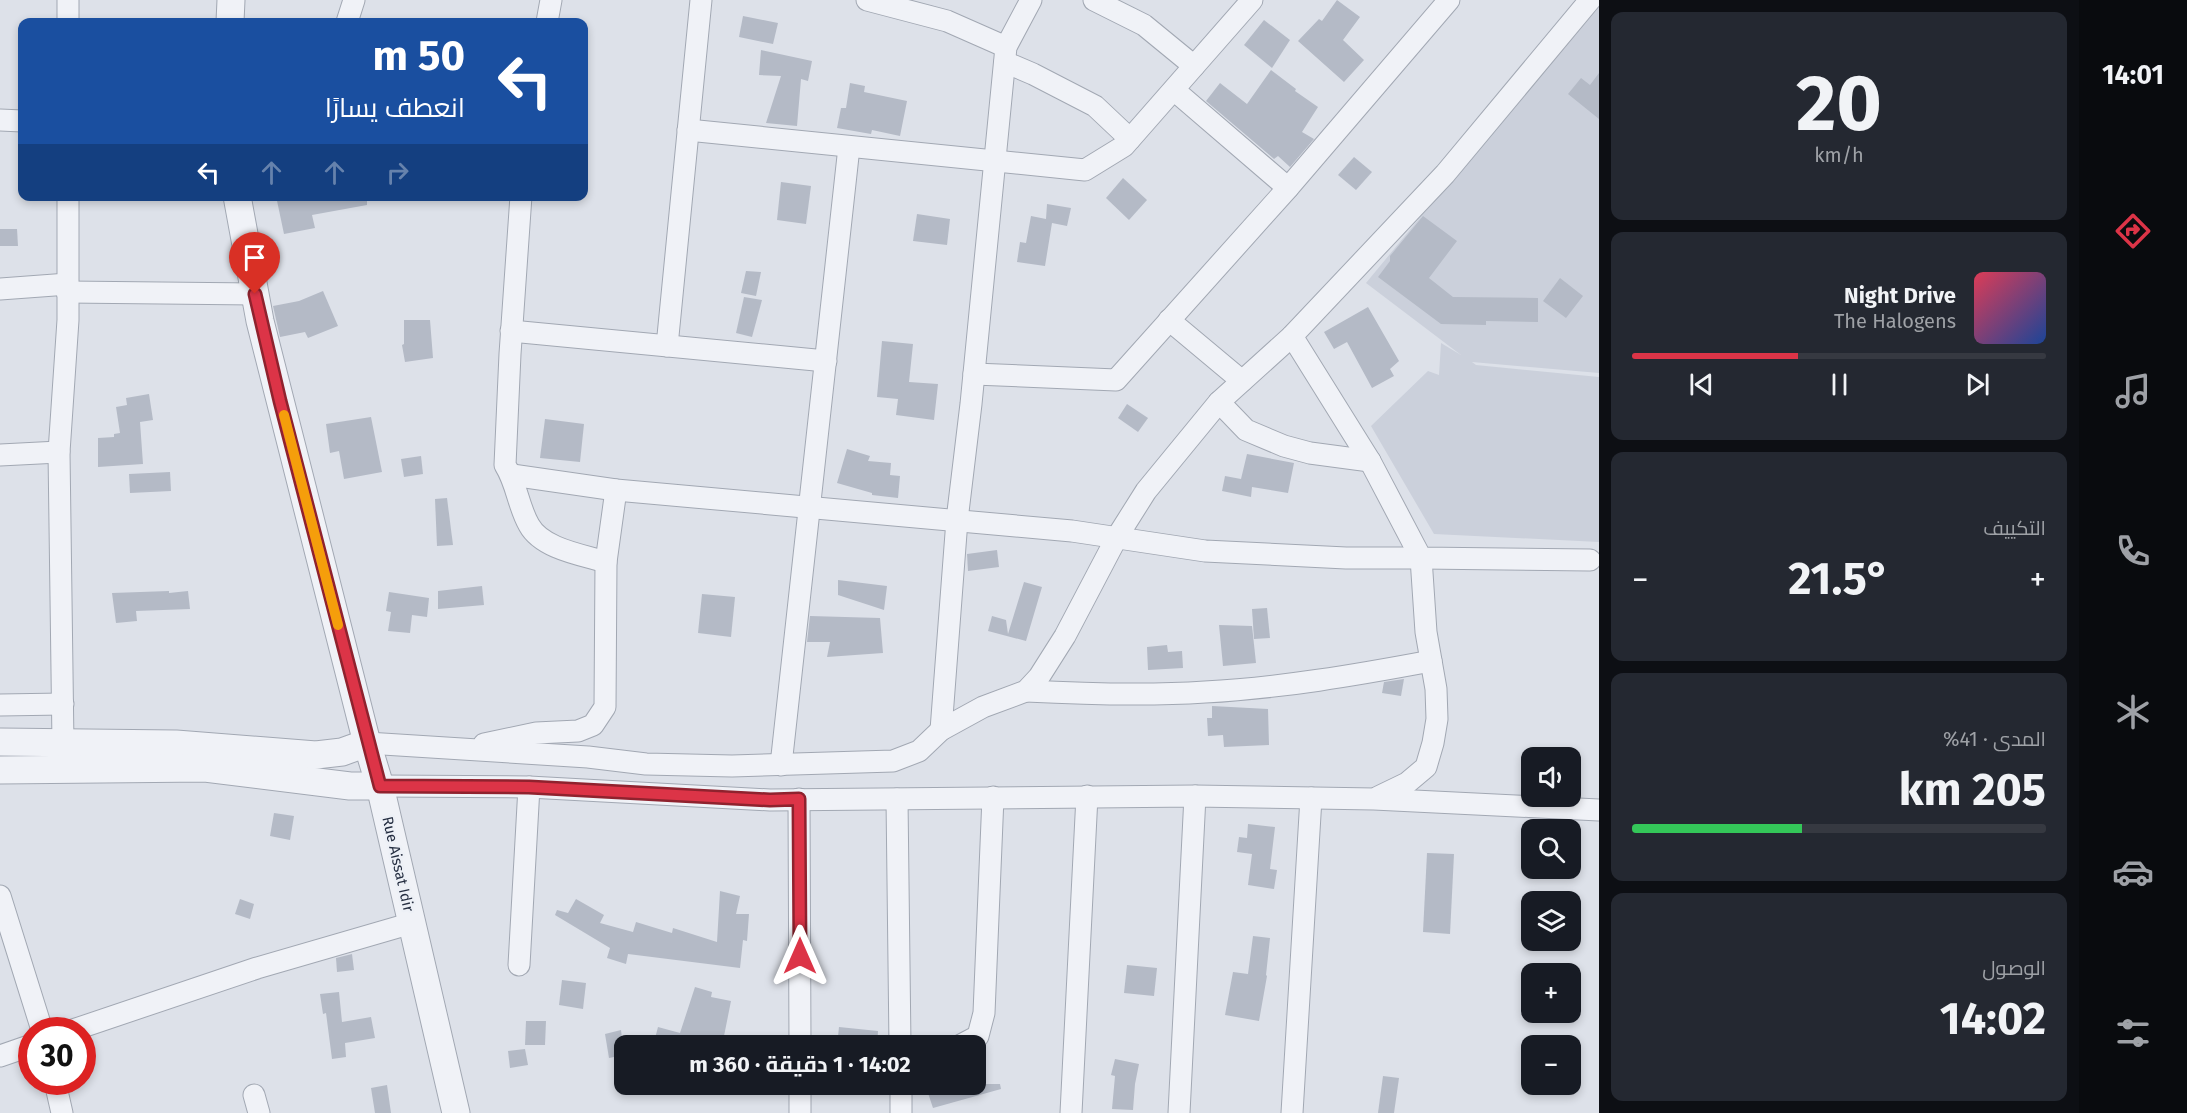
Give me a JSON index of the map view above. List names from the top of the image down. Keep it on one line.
{"streets":{"street":["Rue Aissat Idir"]},"page":{"tabs":"14:01","tile":[["20","km/h"],"التكييف",["المدى · 41%","205 km"],["الوصول","14:02"]],"turn":["50 m","انعطف يسارًا"],"song":["Night Drive","The Halogens"],"heat":["−","21.5°","+"],"map_buttons":["+","−"],"limit":"30","trip":"14:02 · 1 دقيقة · 360 m"}}
